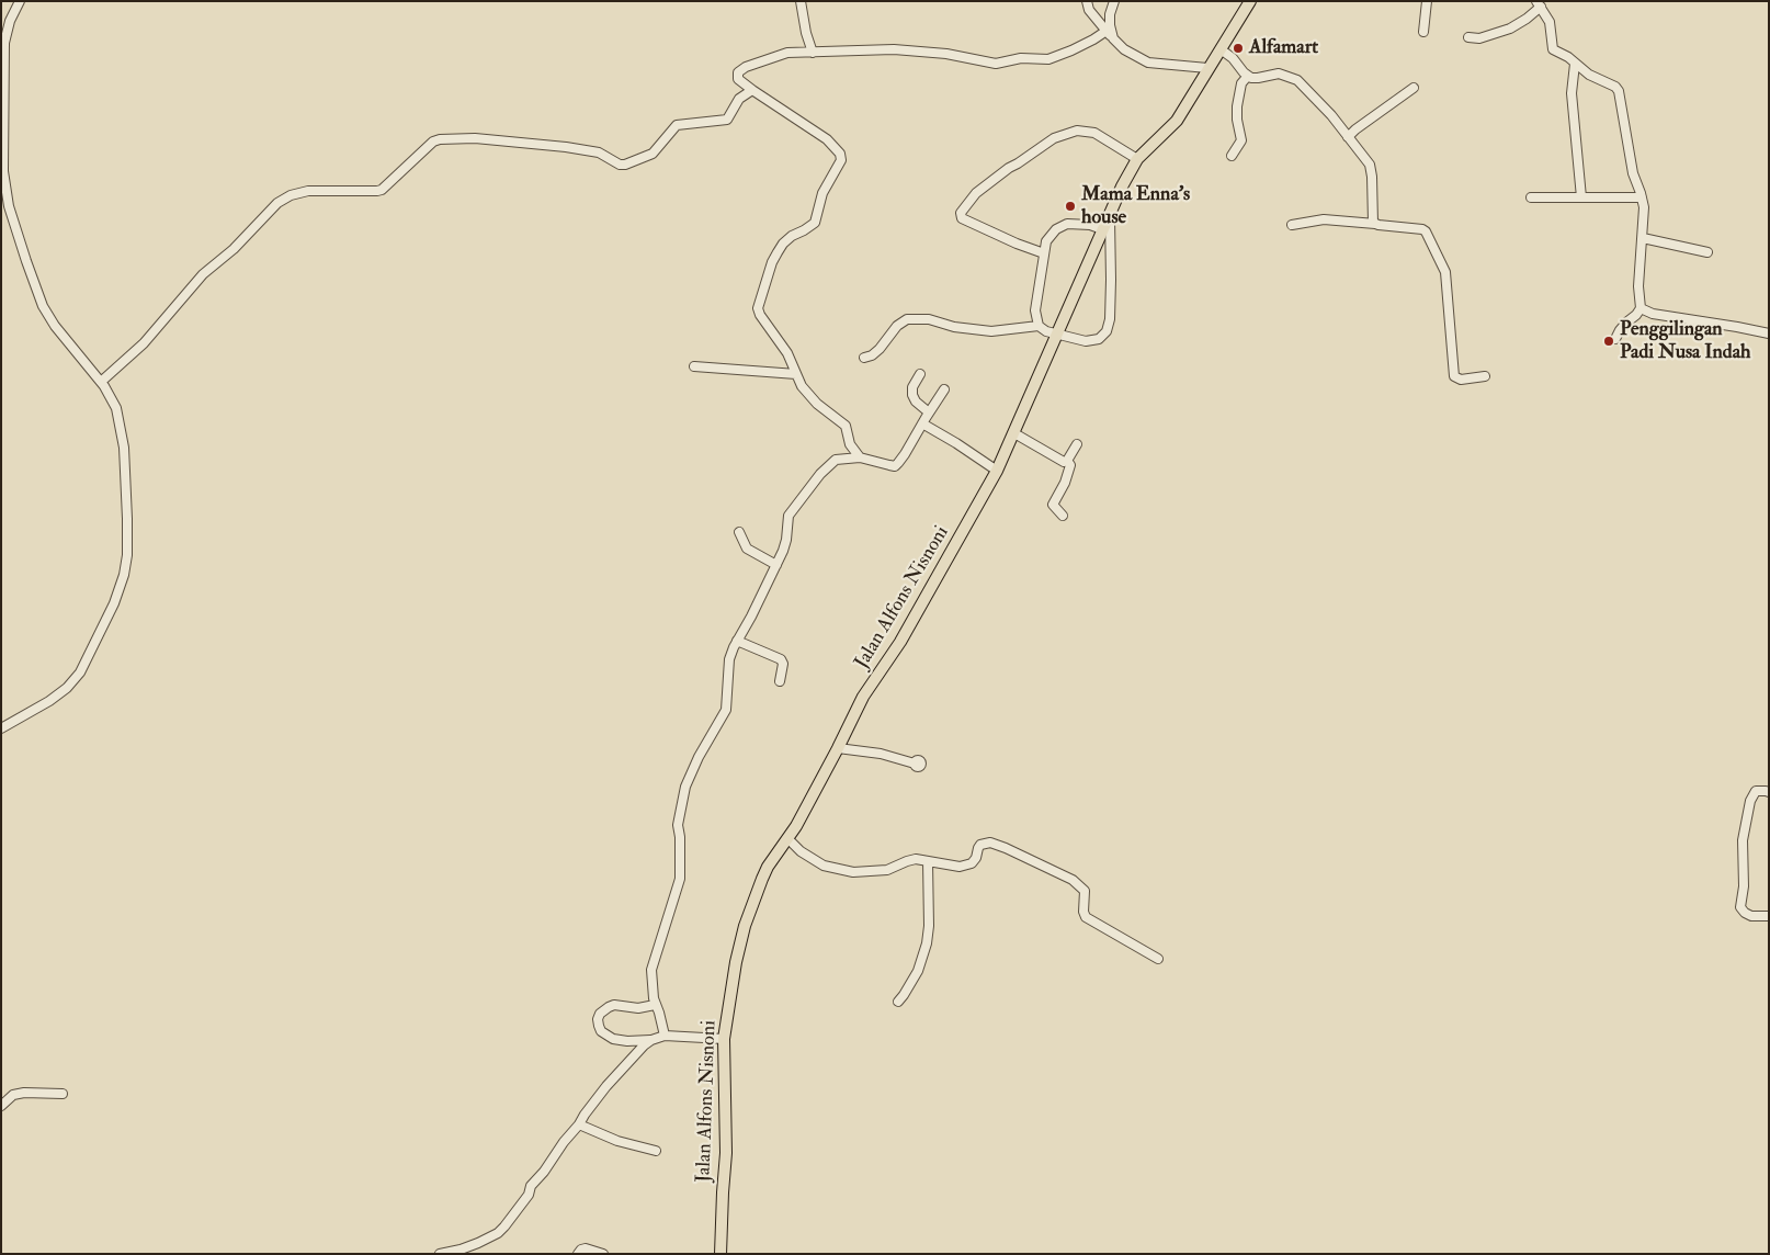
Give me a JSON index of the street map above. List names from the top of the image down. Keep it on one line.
{"streets":{"main road":["Jalan Alfons Nisnoni"]},"places":["Alfamart","Mama Enna's house","Penggilingan Padi Nusa Indah"]}
